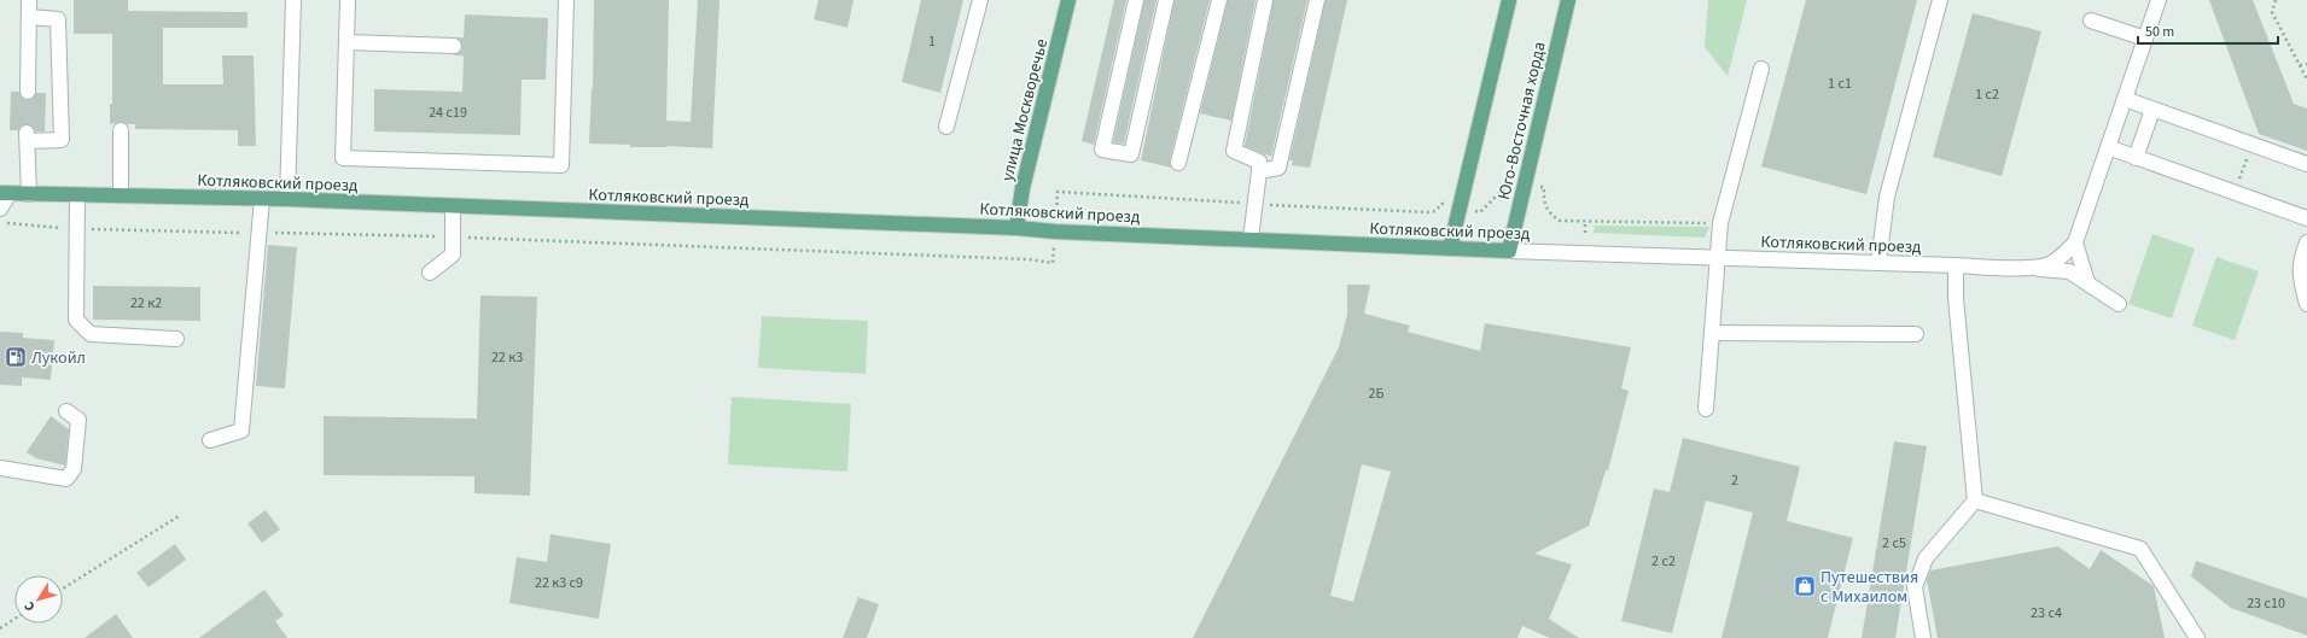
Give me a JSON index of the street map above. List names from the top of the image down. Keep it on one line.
{"streets":{"main road":["улица Москворечье","Юго-Восточная хорда","Котляковский проезд"]},"crossings":[["улица Москворечье","Котляковский проезд"],["Юго-Восточная хорда","Котляковский проезд"]],"places":{"fuel station":["Лукойл"],"shop":["Путешествия с Михаилом"]},"house_numbers":["1","1 с1","1 с2","24 с19","22 к2","22 к3","2Б","2","2 с5","2 с2","22 к3 с9","23 с10","23 с4"],"scale_bar":"50 m","north":"bottom left"}
